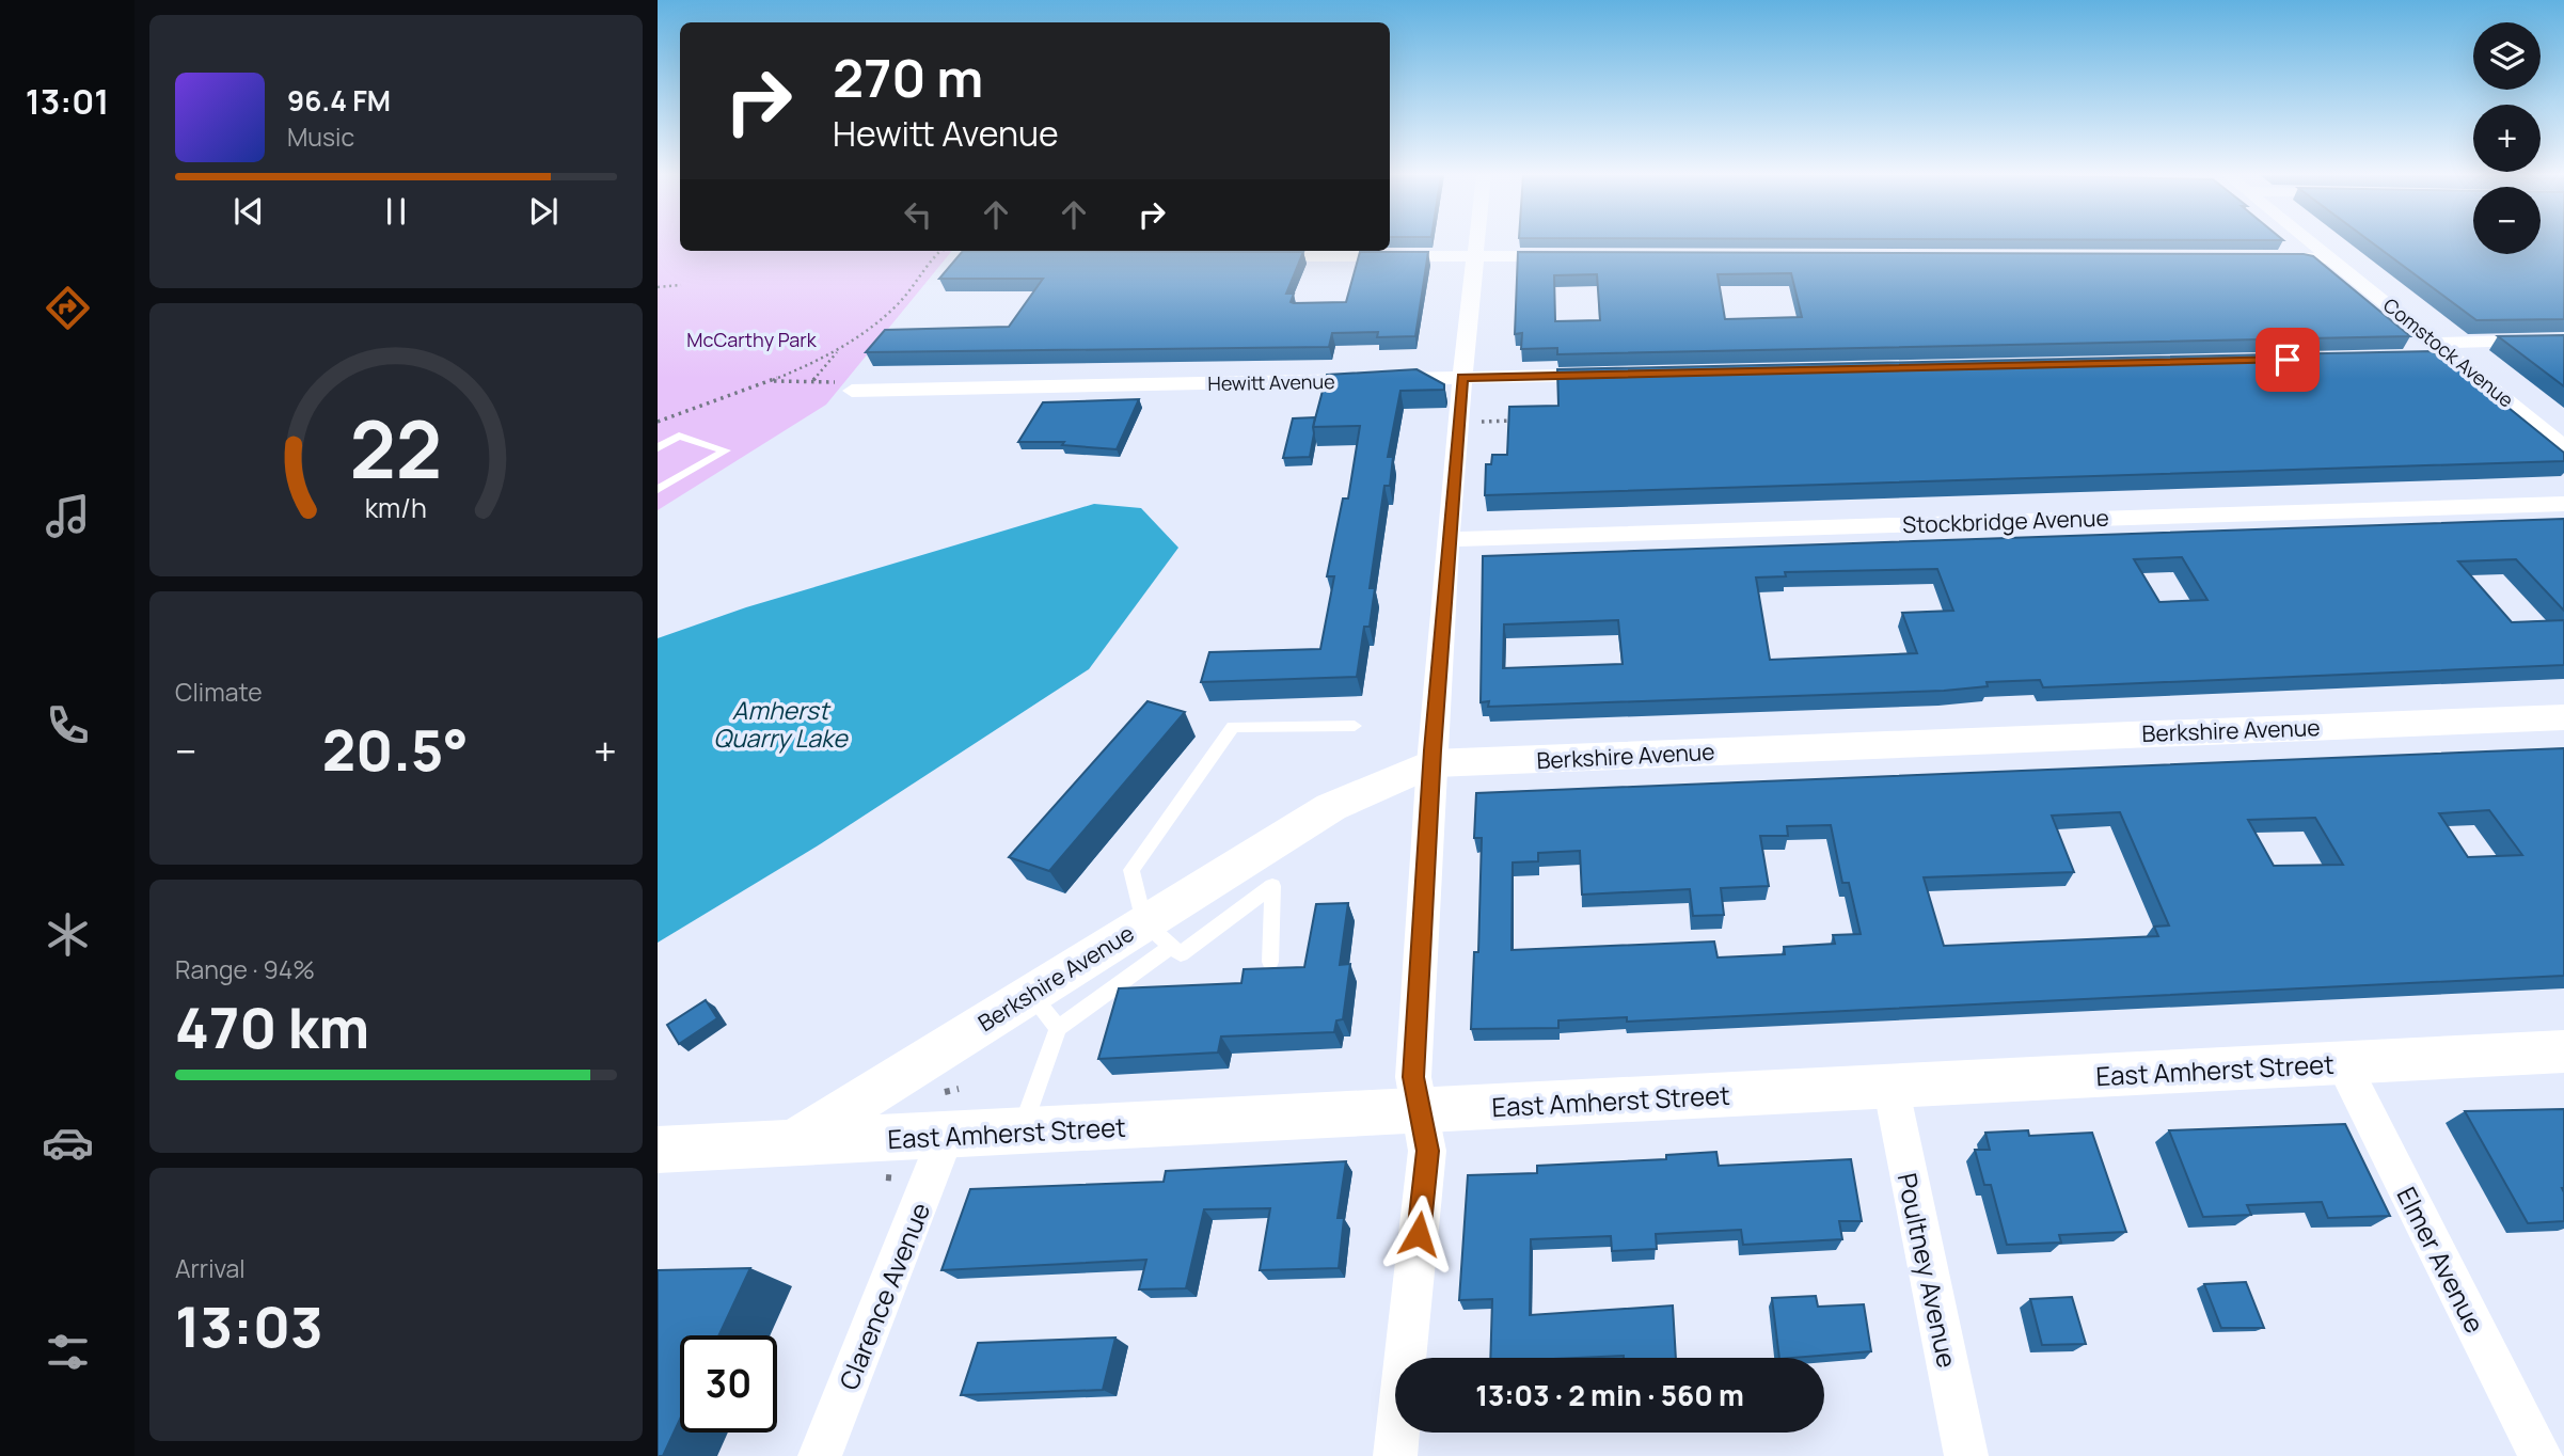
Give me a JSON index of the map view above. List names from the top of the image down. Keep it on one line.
{"streets":{"street":["Comstock Avenue","Hewitt Avenue","Stockbridge Avenue","Berkshire Avenue","East Amherst Street","Elmer Avenue","Poultney Avenue","Clarence Avenue"]},"crossings":[["Berkshire Avenue","East Amherst Street"],["East Amherst Street","Elmer Avenue"],["East Amherst Street","Poultney Avenue"],["East Amherst Street","Clarence Avenue"]],"water":["Amherst Quarry Lake"],"parks":["McCarthy Park"],"page":{"tabs":"13:01","map_buttons":["+","−"],"turn":["270 m","Hewitt Avenue"],"song":["96.4 FM","Music"],"tile":["Climate",["Range · 94%","470 km"],["Arrival","13:03"]],"heat":["−","20.5°","+"],"limit":"30","trip":"13:03 · 2 min · 560 m","gauge":["22","km/h"]}}
